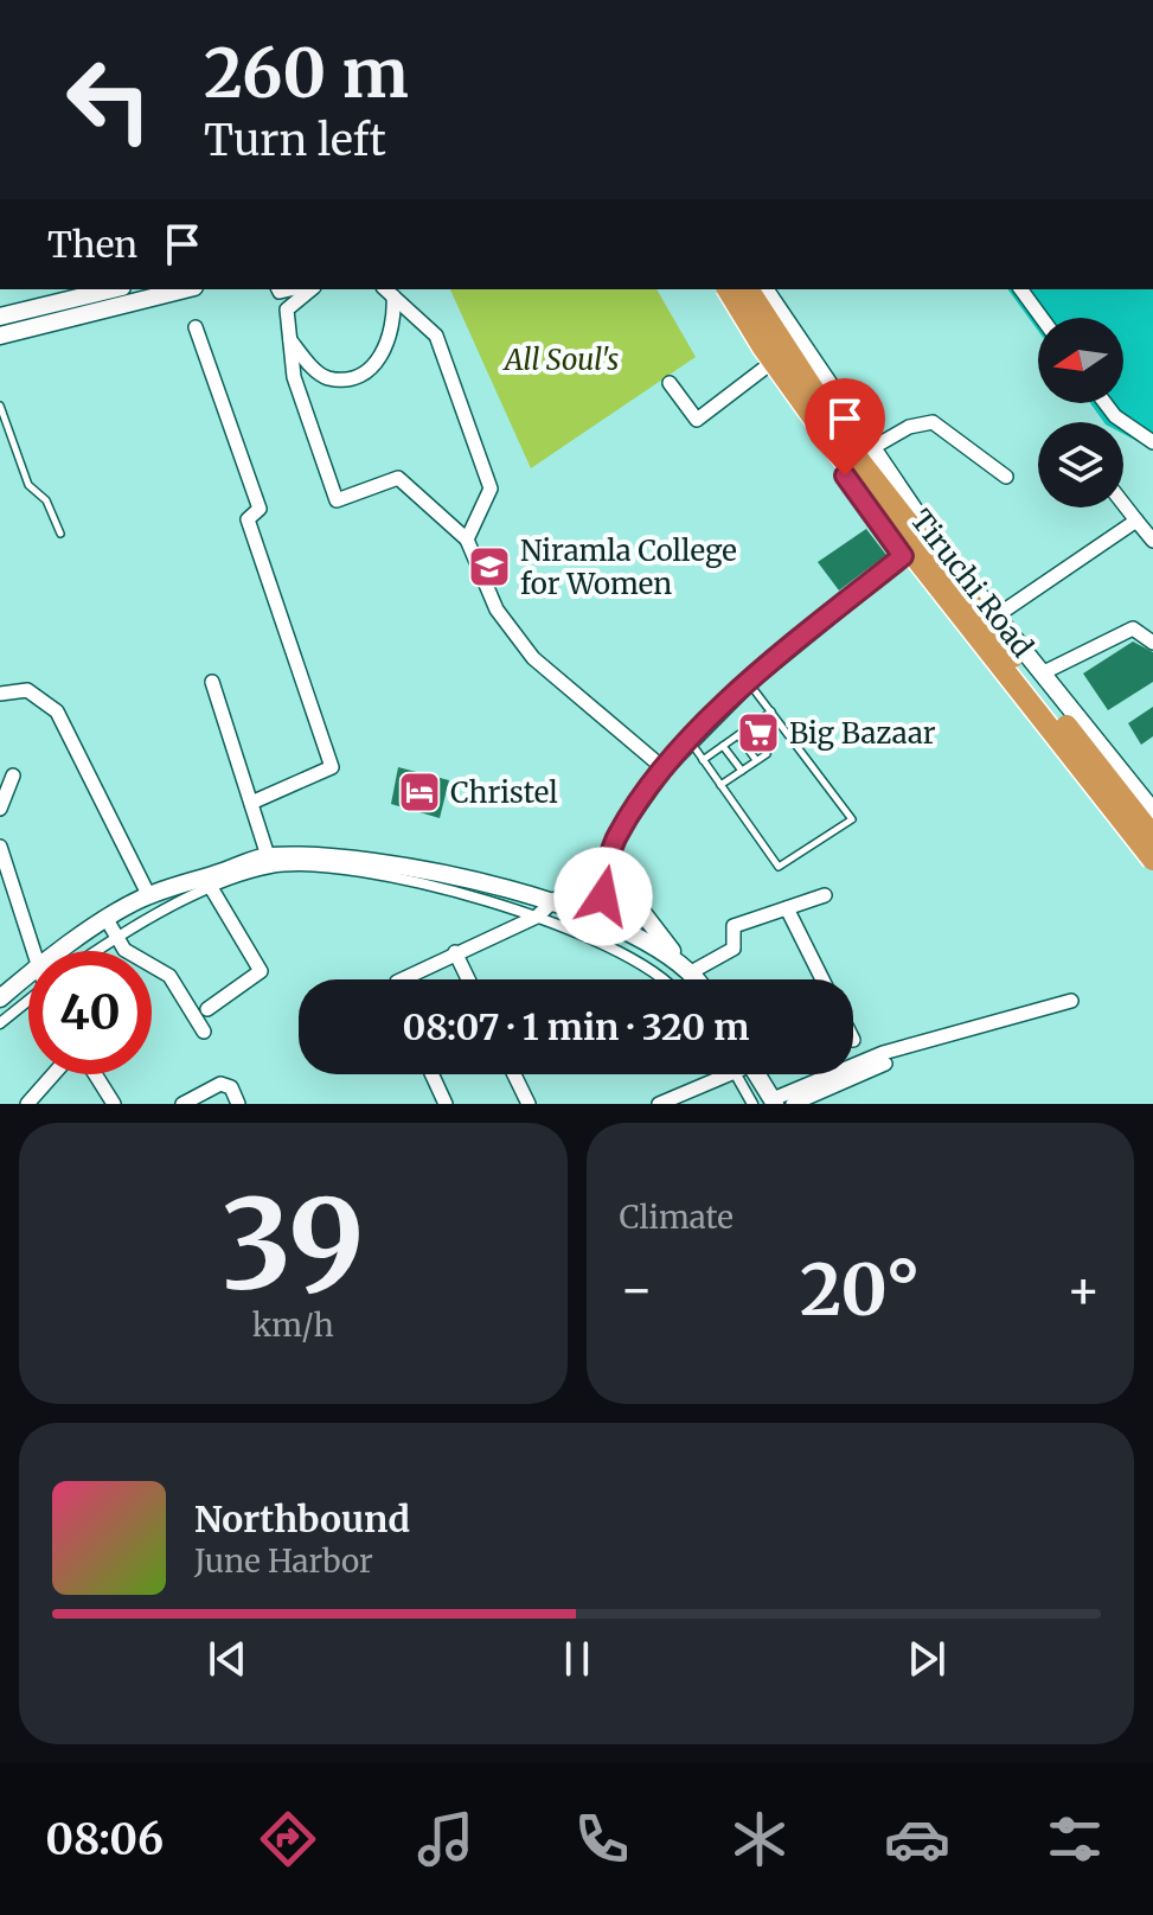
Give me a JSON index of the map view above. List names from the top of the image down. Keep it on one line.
{"streets":{"highway":["Tiruchi Road"]},"parks":["All Soul's"],"places":{"school or university":["Niramla College for Women"],"supermarket":["Big Bazaar"],"hotel":["Christel"]},"north":"left","page":{"turn":["260 m","Turn left"],"then":"Then","limit":"40","trip":"08:07 · 1 min · 320 m","tile":[["39","km/h"],"Climate"],"heat":["−","20°","+"],"song":["Northbound","June Harbor"],"tabs":"08:06"}}
